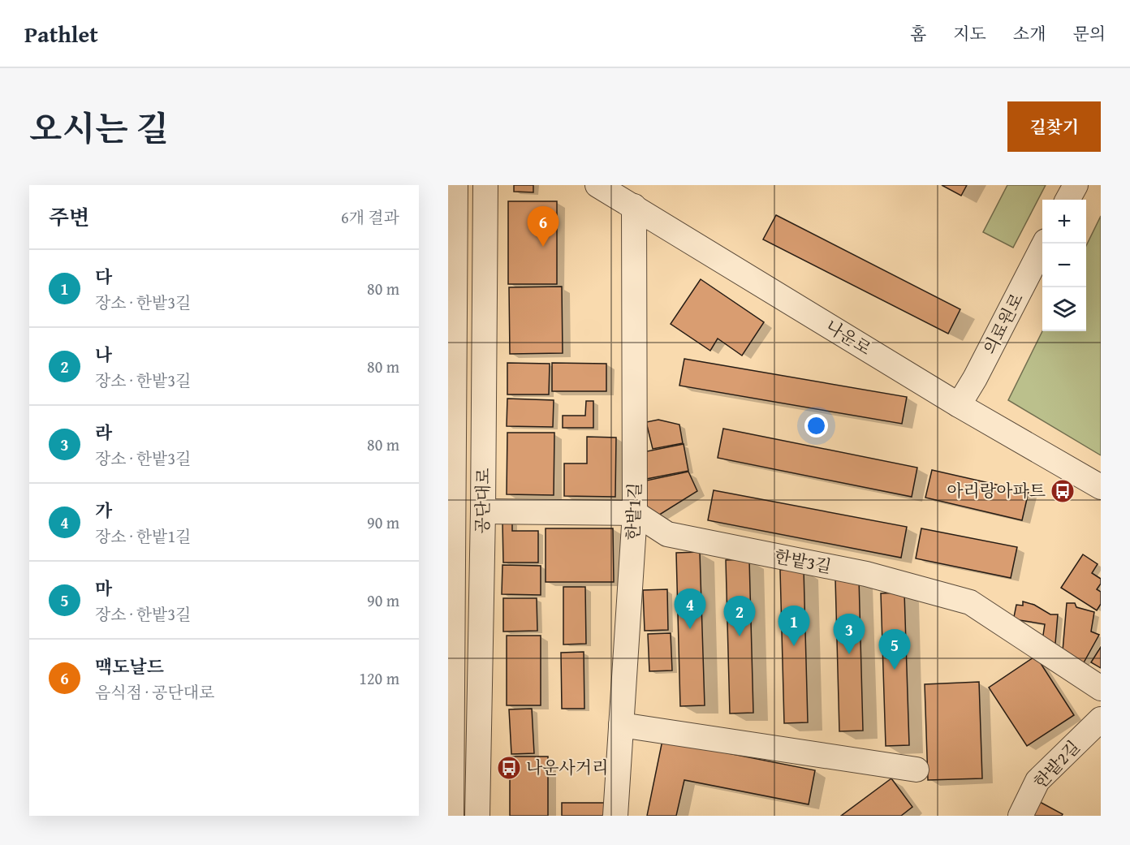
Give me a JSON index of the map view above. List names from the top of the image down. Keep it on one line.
{"streets":{"street":["의료원로","나운로","공단대로","한밭1길","한밭3길","한밭2길"]},"crossings":[["의료원로","나운로"],["나운로","한밭1길"],["한밭1길","한밭3길"]],"places":{"bus stop":["아리랑아파트","나운사거리"]},"page":{"header":"Pathlet","nav":["홈","지도","소개","문의"],"title":"오시는 길","buttons":"길찾기","heading":["주변","6개 결과"],"map_buttons":["+","−"],"pins":["6","4","2","1","3","5"],"list":[{"mark":"1","name":"다","note":"장소 · 한밭3길","value":"80 m"},{"mark":"2","name":"나","note":"장소 · 한밭3길","value":"80 m"},{"mark":"3","name":"라","note":"장소 · 한밭3길","value":"80 m"},{"mark":"4","name":"가","note":"장소 · 한밭1길","value":"90 m"},{"mark":"5","name":"마","note":"장소 · 한밭3길","value":"90 m"},{"mark":"6","name":"맥도날드","note":"음식점 · 공단대로","value":"120 m"}]}}
